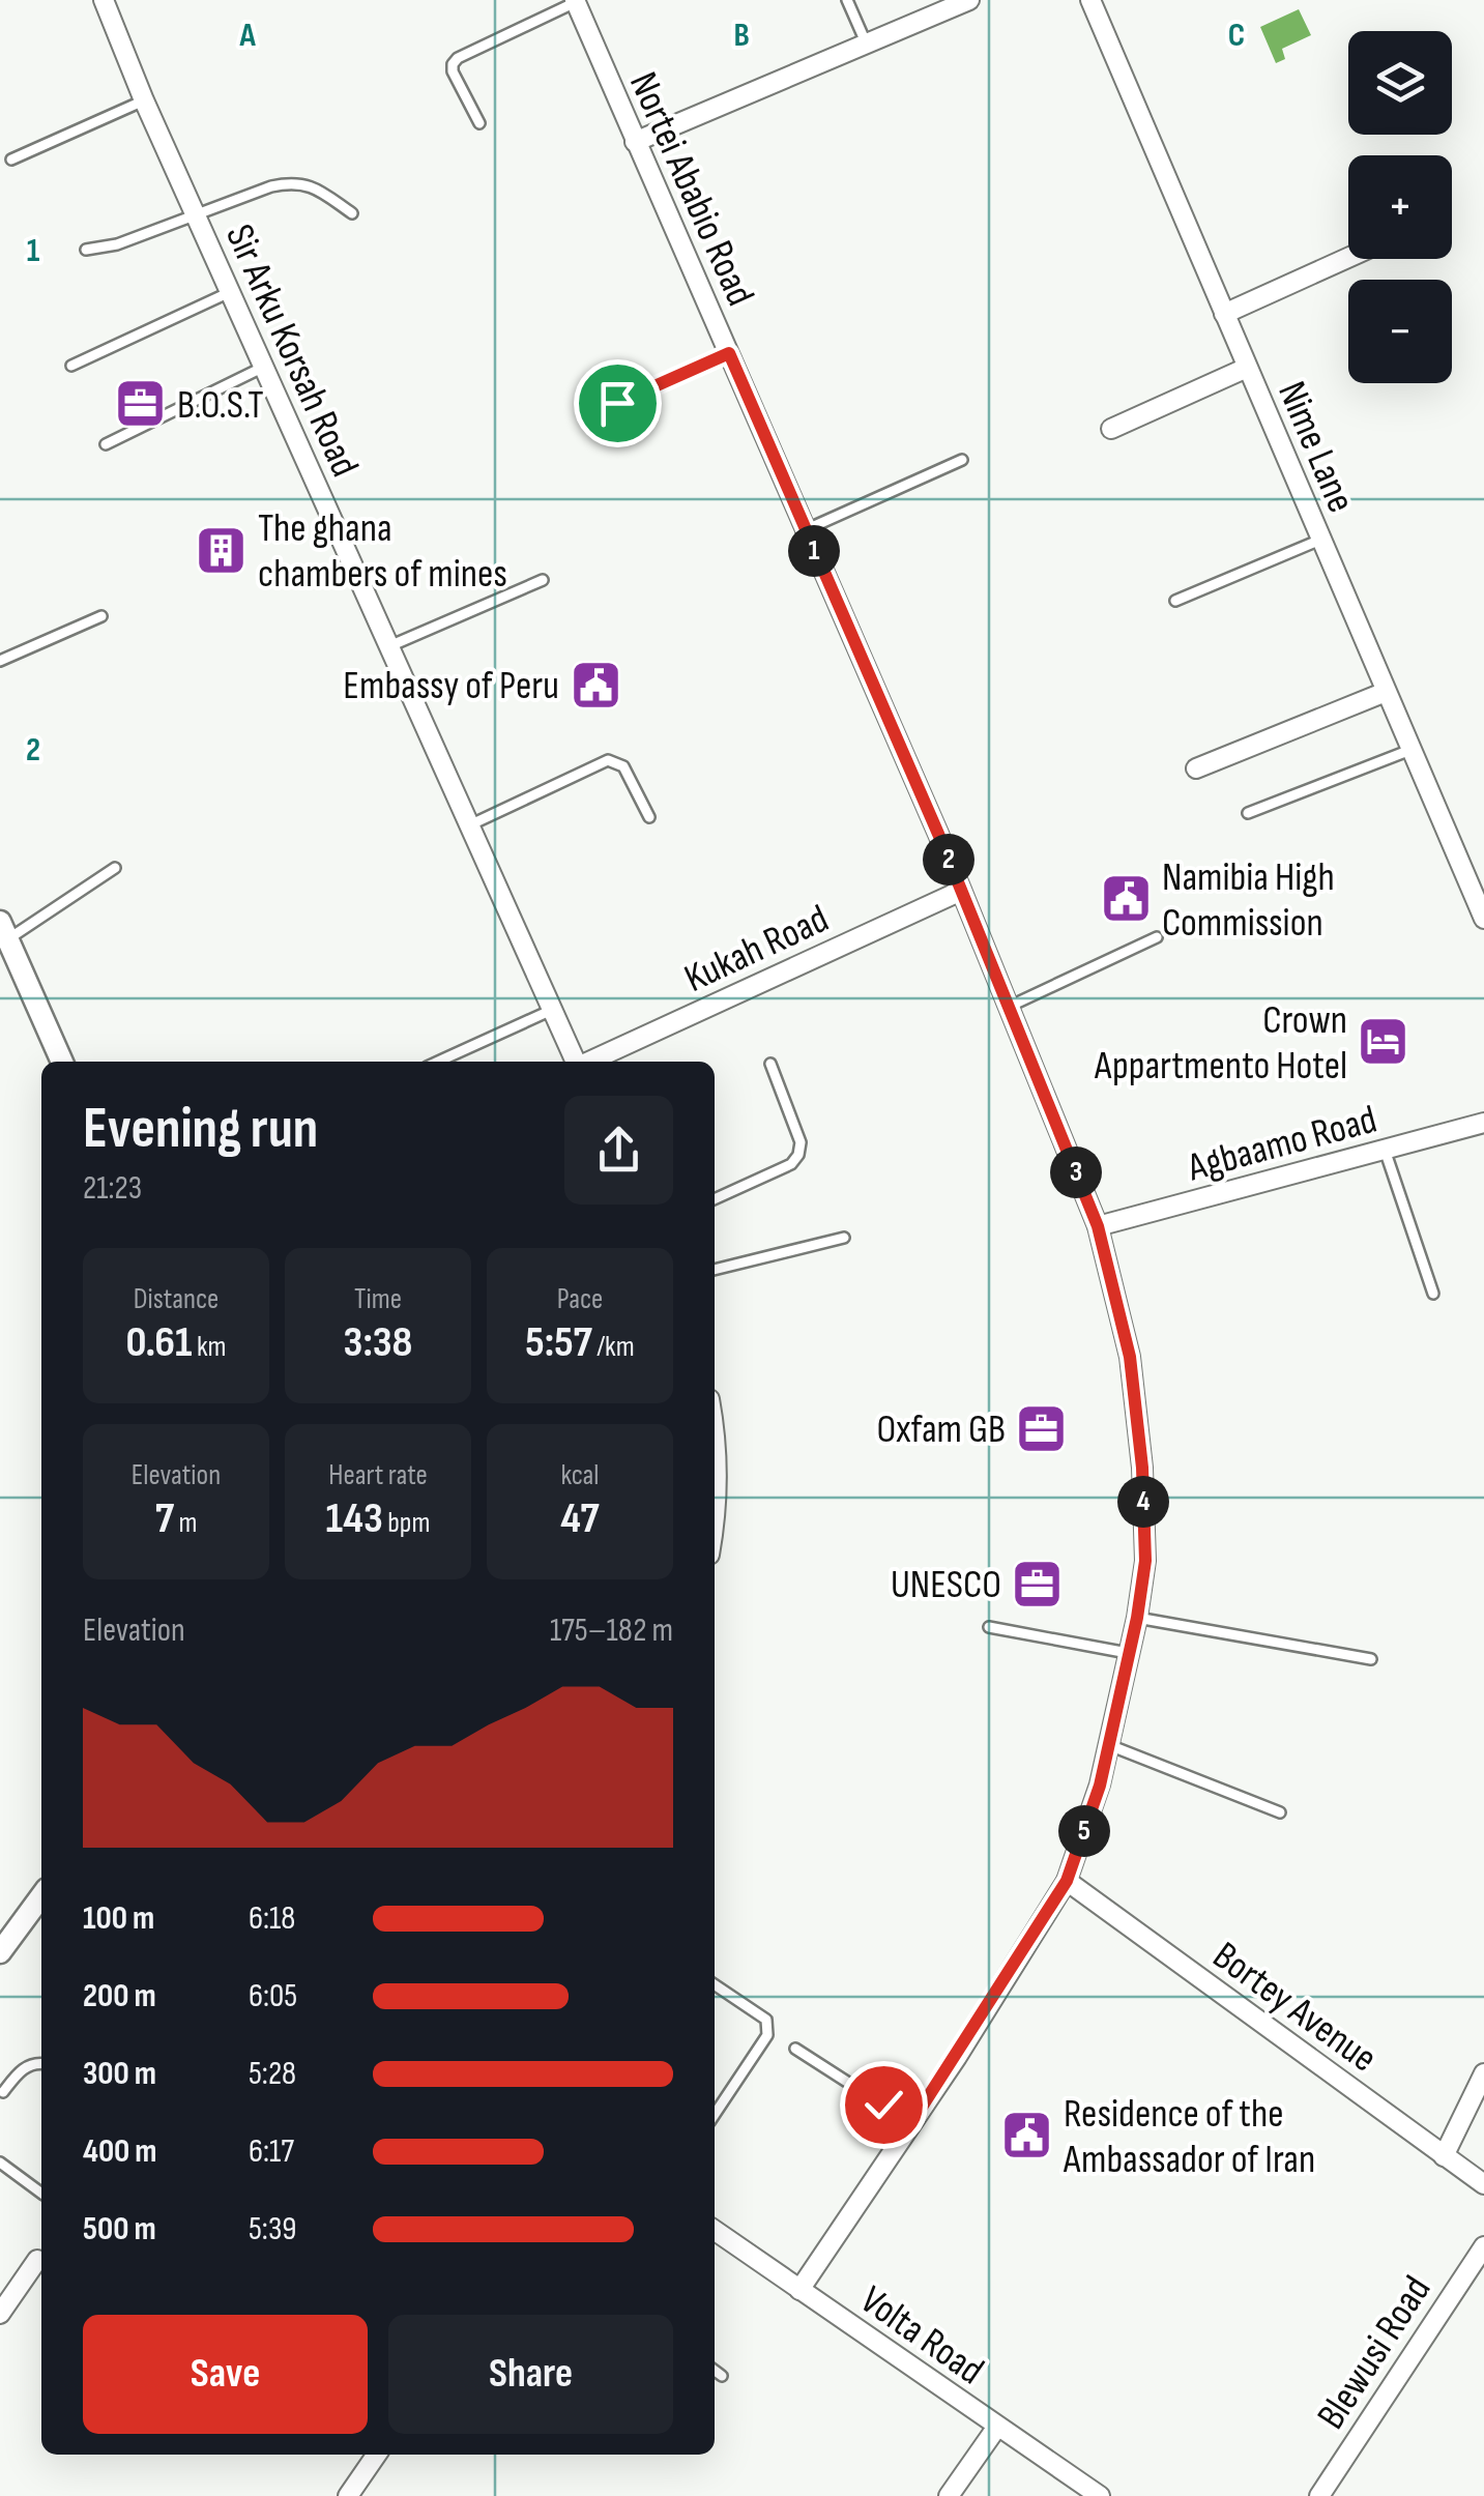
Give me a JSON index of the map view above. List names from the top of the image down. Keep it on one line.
{"streets":{"street":["Nortei Ababio Road","Sir Arku Korsah Road","Nime Lane","Kukah Road","Agbaamo Road","Bortey Avenue","Volta Road","Blewusi Road"]},"crossings":[["Nortei Ababio Road","Kukah Road"],["Nortei Ababio Road","Agbaamo Road"],["Nortei Ababio Road","Bortey Avenue"],["Nortei Ababio Road","Volta Road"]],"places":{"office":["B.O.S.T","Oxfam GB","UNESCO"],"building":["The ghana chambers of mines"],"public building":["Embassy of Peru","Namibia High Commission","Residence of the Ambassador of Iran"],"hotel":["Crown Appartmento Hotel"]},"page":{"map_buttons":["+","−"],"pins":["1","2","3","4","5"],"heading":["Evening run","21:23"],"stats":[["Distance","0.61 km"],["Time","3:38"],["Pace","5:57 /km"],["Elevation","7 m"],["Heart rate","143 bpm"],["kcal","47"]],"chart":["Elevation","175–182 m"],"list":[{"name":"100 m","note":"6:18"},{"name":"200 m","note":"6:05"},{"name":"300 m","note":"5:28"},{"name":"400 m","note":"6:17"},{"name":"500 m","note":"5:39"}],"buttons":["Save","Share"]},"grid":{"columns":["A","B","C"],"rows":["1","2"]}}
